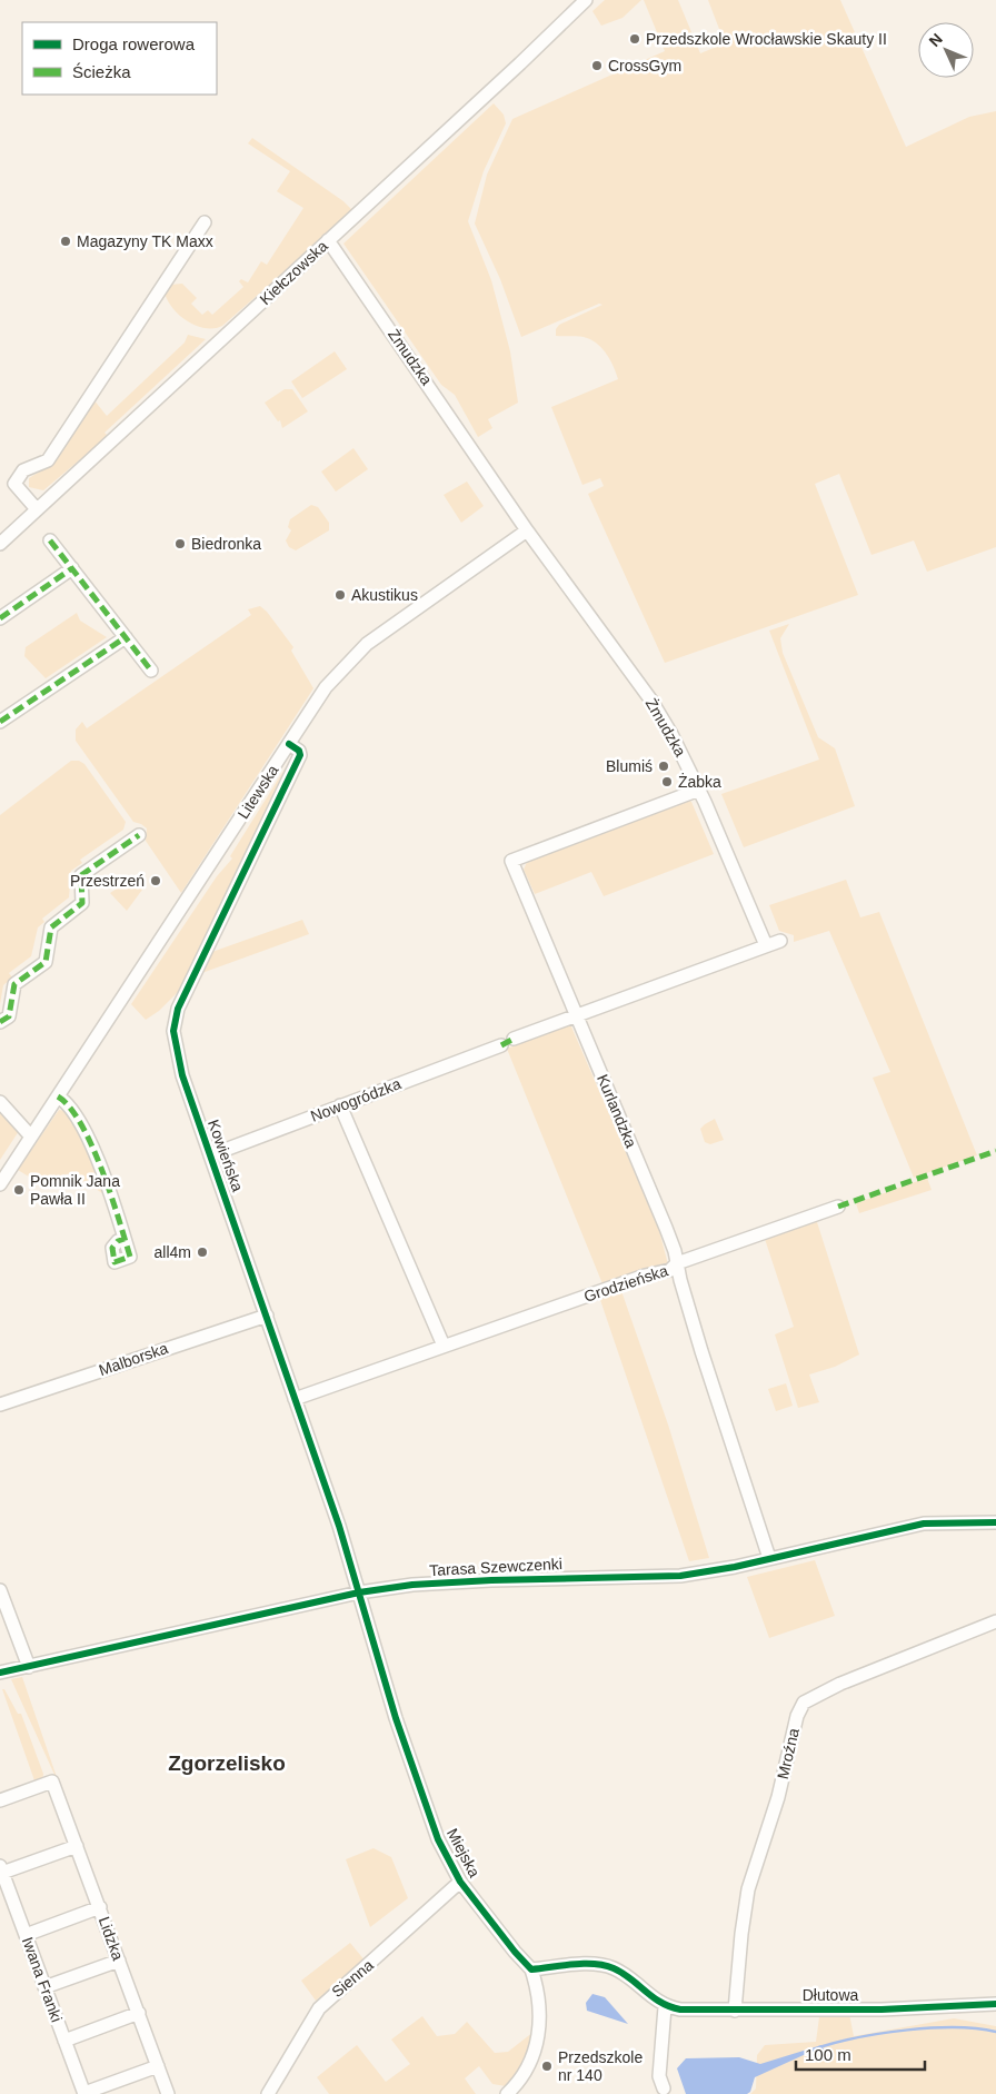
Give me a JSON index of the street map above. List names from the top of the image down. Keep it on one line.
{"streets":{"street":["Kiełczowska","Żmudzka","Litewska","Nowogródzka","Kurlandzka","Kowieńska","Grodzieńska","Malborska","Tarasa Szewczenki","Mroźna","Miejska","Lidzka","Sienna","Iwana Franki","Dłutowa"]},"crossings":[["Kiełczowska","Żmudzka"],["Żmudzka","Litewska"],["Żmudzka","Kurlandzka"],["Litewska","Kowieńska"],["Nowogródzka","Kowieńska"],["Kurlandzka","Grodzieńska"],["Kurlandzka","Tarasa Szewczenki"],["Kowieńska","Grodzieńska"],["Kowieńska","Malborska"],["Kowieńska","Tarasa Szewczenki"],["Kowieńska","Miejska"],["Tarasa Szewczenki","Miejska"],["Mroźna","Dłutowa"],["Miejska","Sienna"]],"districts":["Zgorzelisko"],"places":["Przedszkole Wrocławskie Skauty II","CrossGym","Magazyny TK Maxx","Biedronka","Akustikus","Blumiś","Żabka","Przestrzeń","Pomnik Jana Pawła II","all4m","Przedszkole nr 140"],"legend":["Droga rowerowa","Ścieżka"],"scale_bar":"100 m","north":"top left"}
